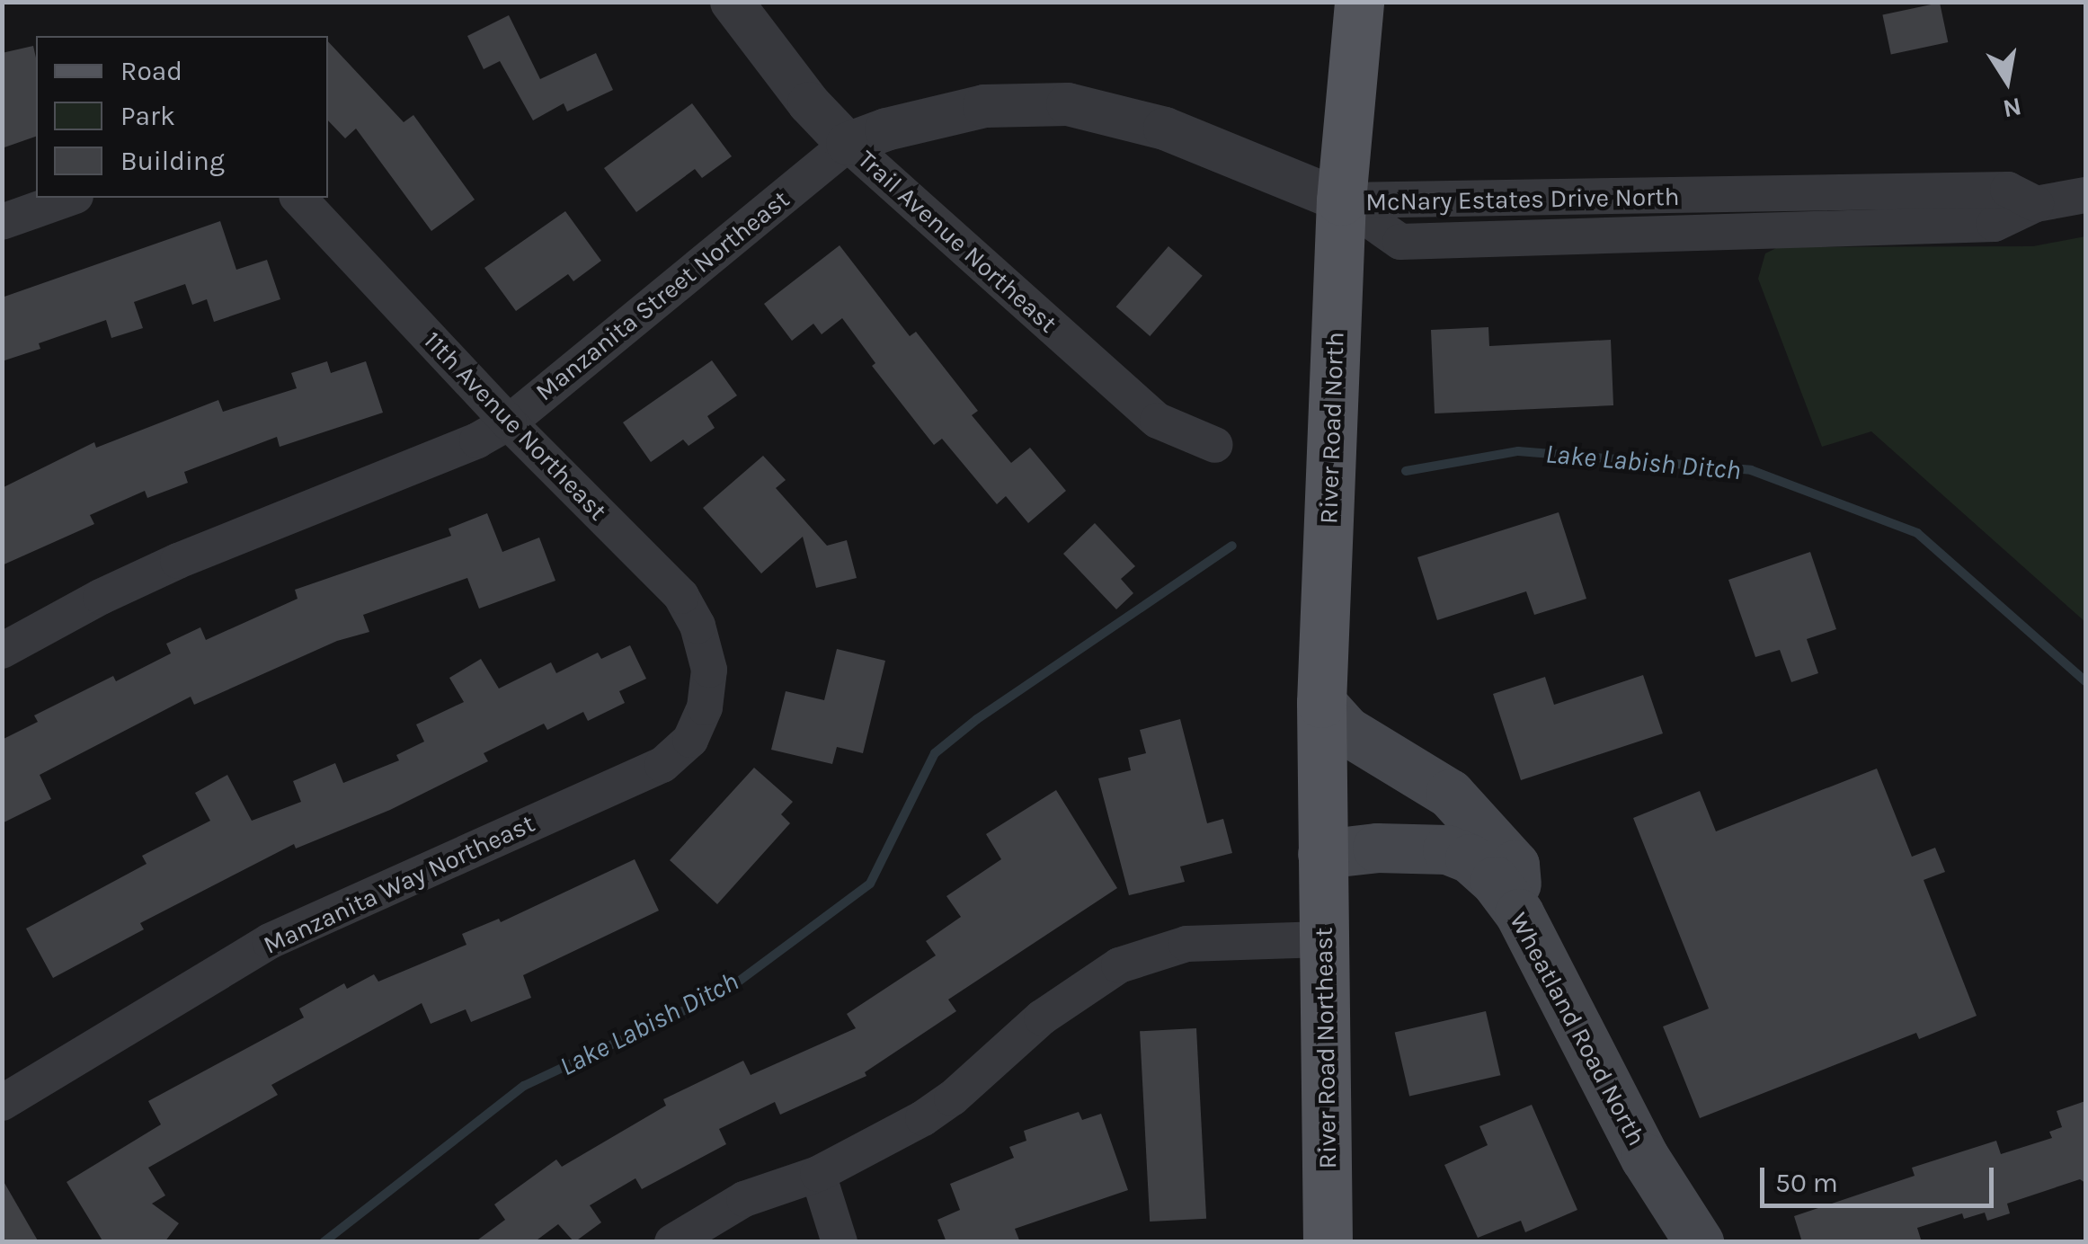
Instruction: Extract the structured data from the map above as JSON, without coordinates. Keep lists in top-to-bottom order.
{
  "streets": {
    "main road": ["River Road North", "Wheatland Road North", "River Road Northeast"],
    "street": [
      "McNary Estates Drive North",
      "Trail Avenue Northeast",
      "Manzanita Street Northeast",
      "11th Avenue Northeast",
      "Manzanita Way Northeast"
    ]
  },
  "crossings": [
    ["McNary Estates Drive North", "Manzanita Street Northeast"],
    ["McNary Estates Drive North", "River Road North"],
    ["Trail Avenue Northeast", "Manzanita Street Northeast"],
    ["Manzanita Street Northeast", "11th Avenue Northeast"],
    ["Manzanita Street Northeast", "River Road North"],
    ["11th Avenue Northeast", "Manzanita Way Northeast"],
    ["River Road North", "Wheatland Road North"],
    ["River Road North", "River Road Northeast"],
    ["Wheatland Road North", "River Road Northeast"]
  ],
  "water": ["Lake Labish Ditch"],
  "legend": ["Road", "Park", "Building"],
  "scale_bar": "50 m",
  "north": "bottom"
}
